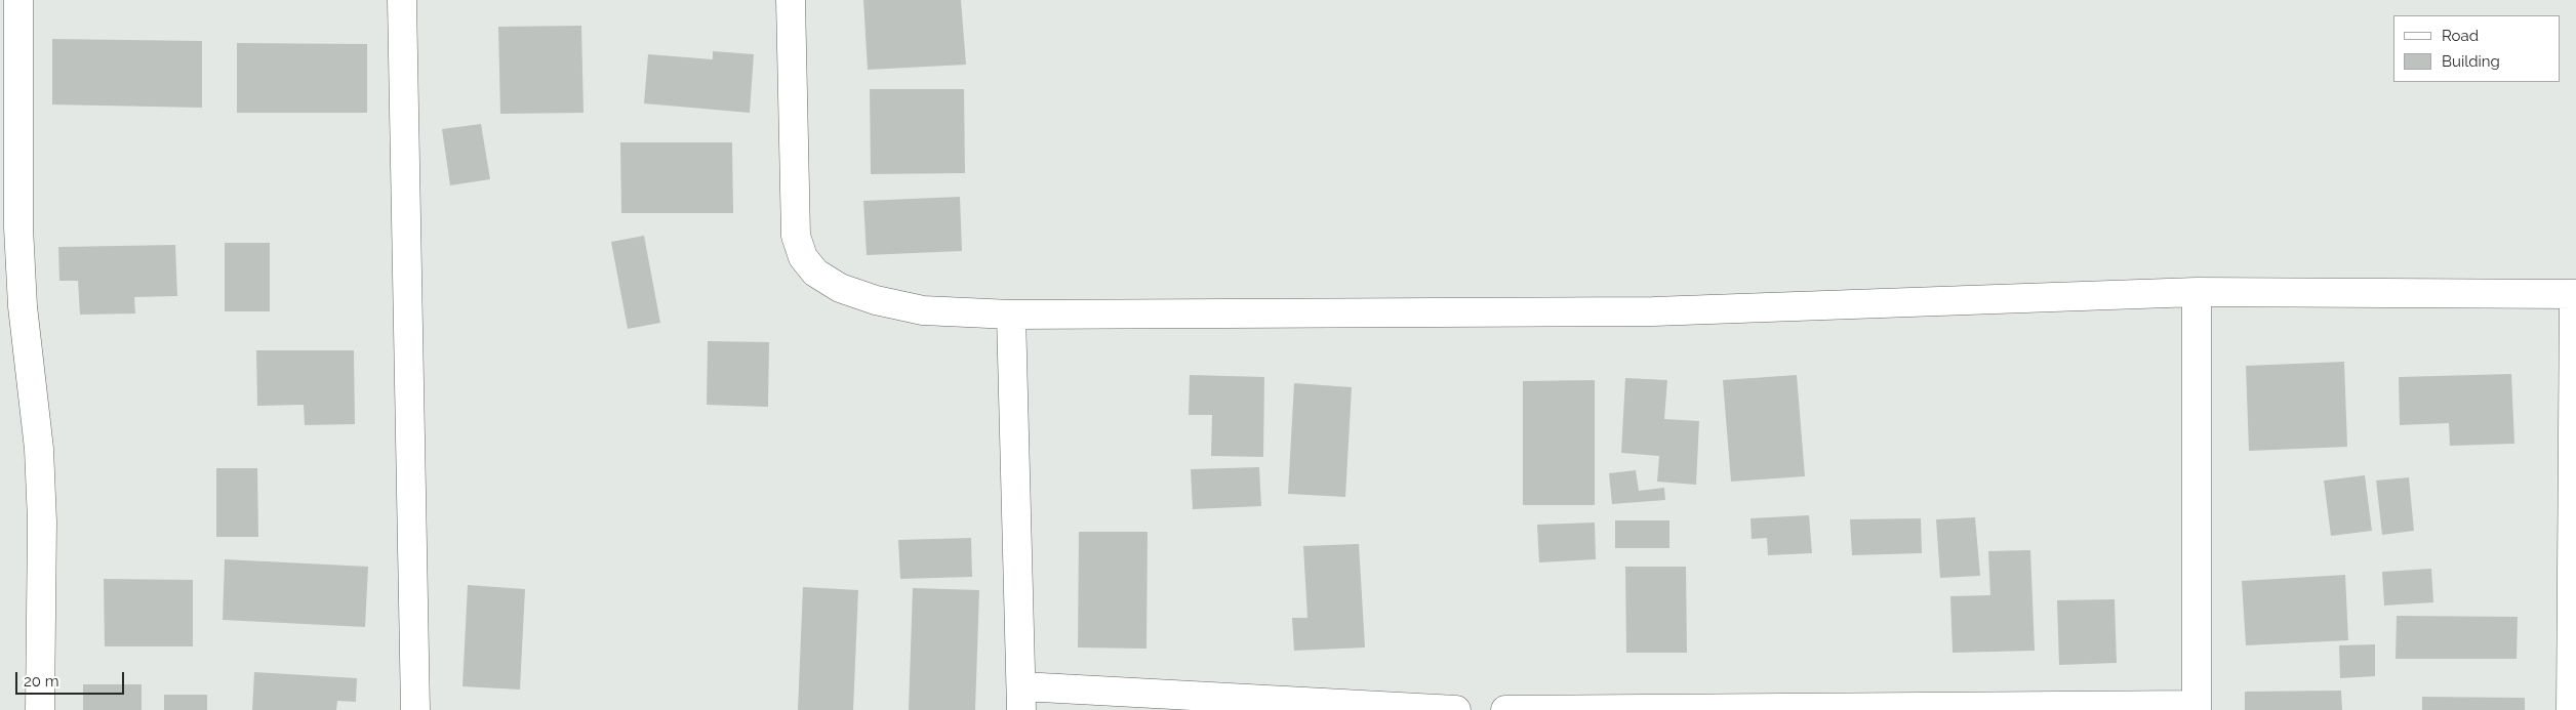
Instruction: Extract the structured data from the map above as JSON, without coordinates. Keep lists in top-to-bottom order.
{
  "legend": ["Road", "Building"],
  "scale_bar": "20 m"
}
